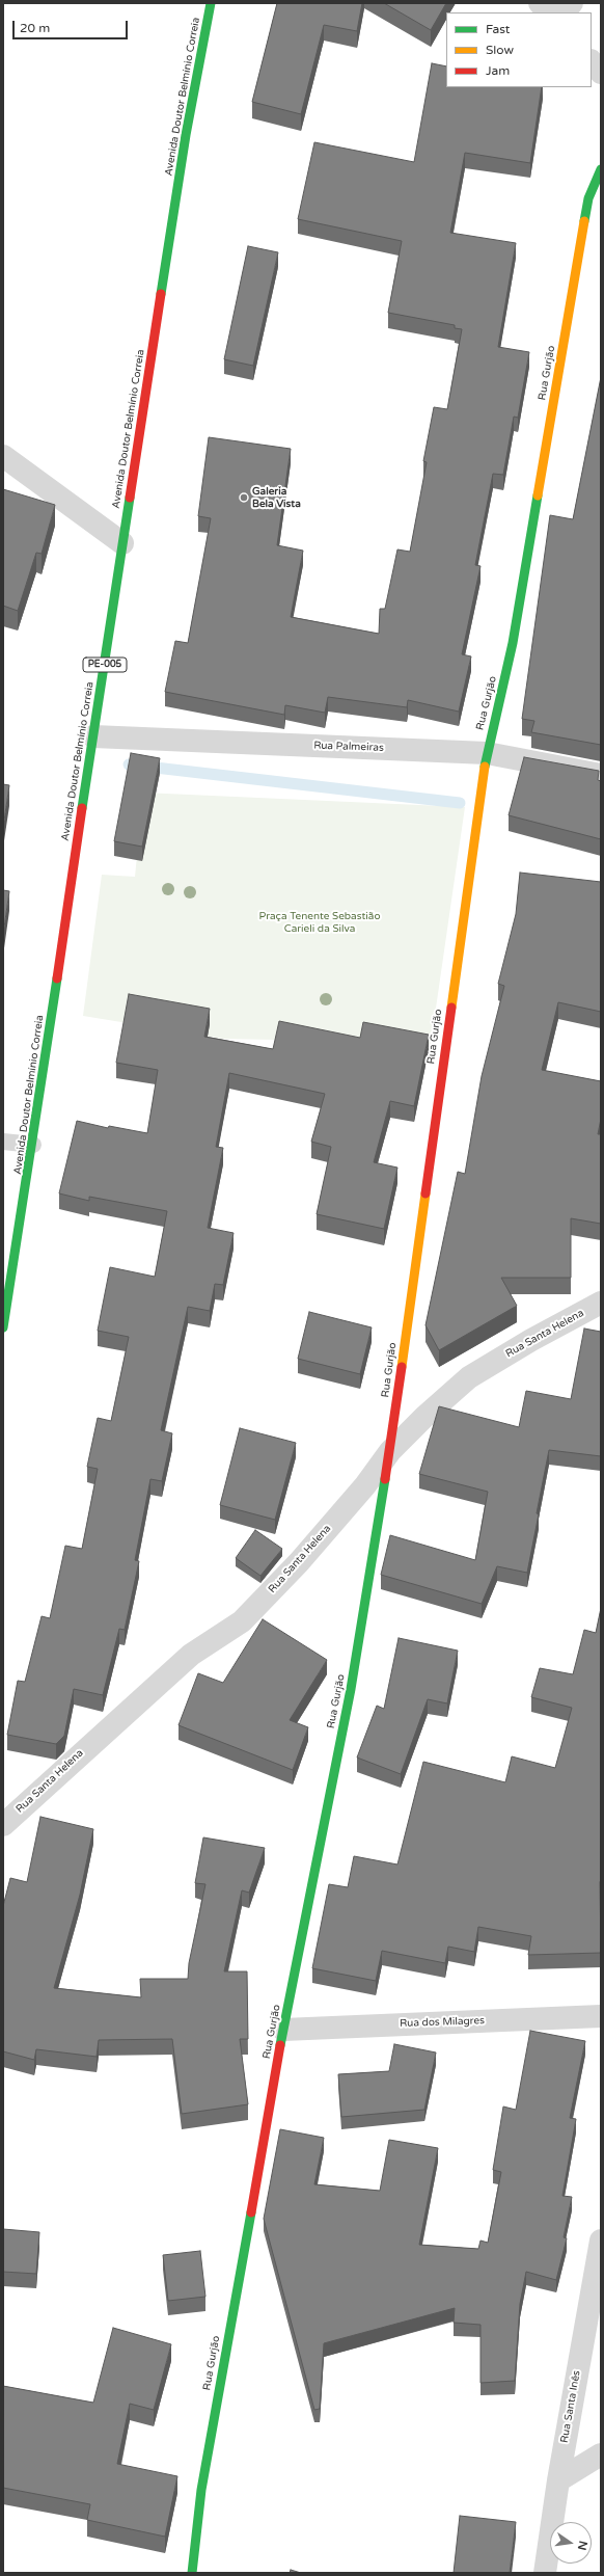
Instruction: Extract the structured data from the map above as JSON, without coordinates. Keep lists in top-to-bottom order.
{
  "streets": {
    "street": [
      "Avenida Doutor Belmínio Correia",
      "Rua Gurjão",
      "PE-005",
      "Rua Palmeiras",
      "Rua Santa Helena",
      "Rua dos Milagres",
      "Rua Santa Inês"
    ]
  },
  "crossings": [
    ["Avenida Doutor Belmínio Correia", "Rua Palmeiras"],
    ["Rua Gurjão", "Rua Palmeiras"],
    ["Rua Gurjão", "Rua Santa Helena"],
    ["Rua Gurjão", "Rua dos Milagres"]
  ],
  "parks": ["Praça Tenente Sebastião Carieli da Silva"],
  "places": ["Galeria Bela Vista"],
  "legend": ["Fast", "Slow", "Jam"],
  "scale_bar": "20 m",
  "north": "right"
}
